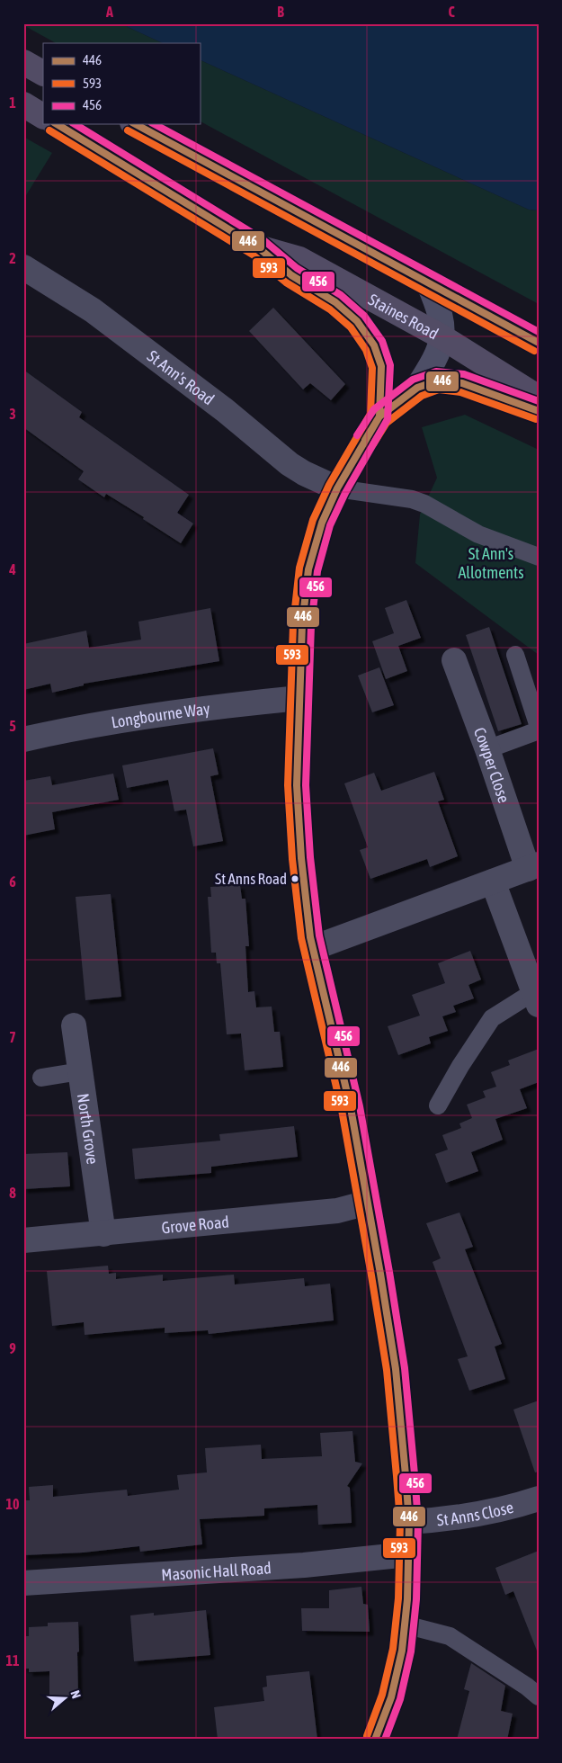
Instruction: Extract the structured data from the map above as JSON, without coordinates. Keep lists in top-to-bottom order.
{
  "streets": {
    "main road": ["Staines Road"],
    "street": [
      "St Ann's Road",
      "Longbourne Way",
      "Cowper Close",
      "North Grove",
      "Grove Road",
      "St Anns Close",
      "Masonic Hall Road"
    ]
  },
  "crossings": [
    ["North Grove", "Grove Road"]
  ],
  "parks": ["St Ann's Allotments"],
  "places": ["St Anns Road"],
  "lines": ["transit line 446", "transit line 456", "transit line 593"],
  "legend": ["446", "593", "456"],
  "north": "right",
  "grid": {
    "columns": ["A", "B", "C"],
    "rows": [
      "1",
      "2",
      "3",
      "4",
      "5",
      "6",
      "7",
      "8",
      "9",
      "10",
      "11"
    ]
  }
}
